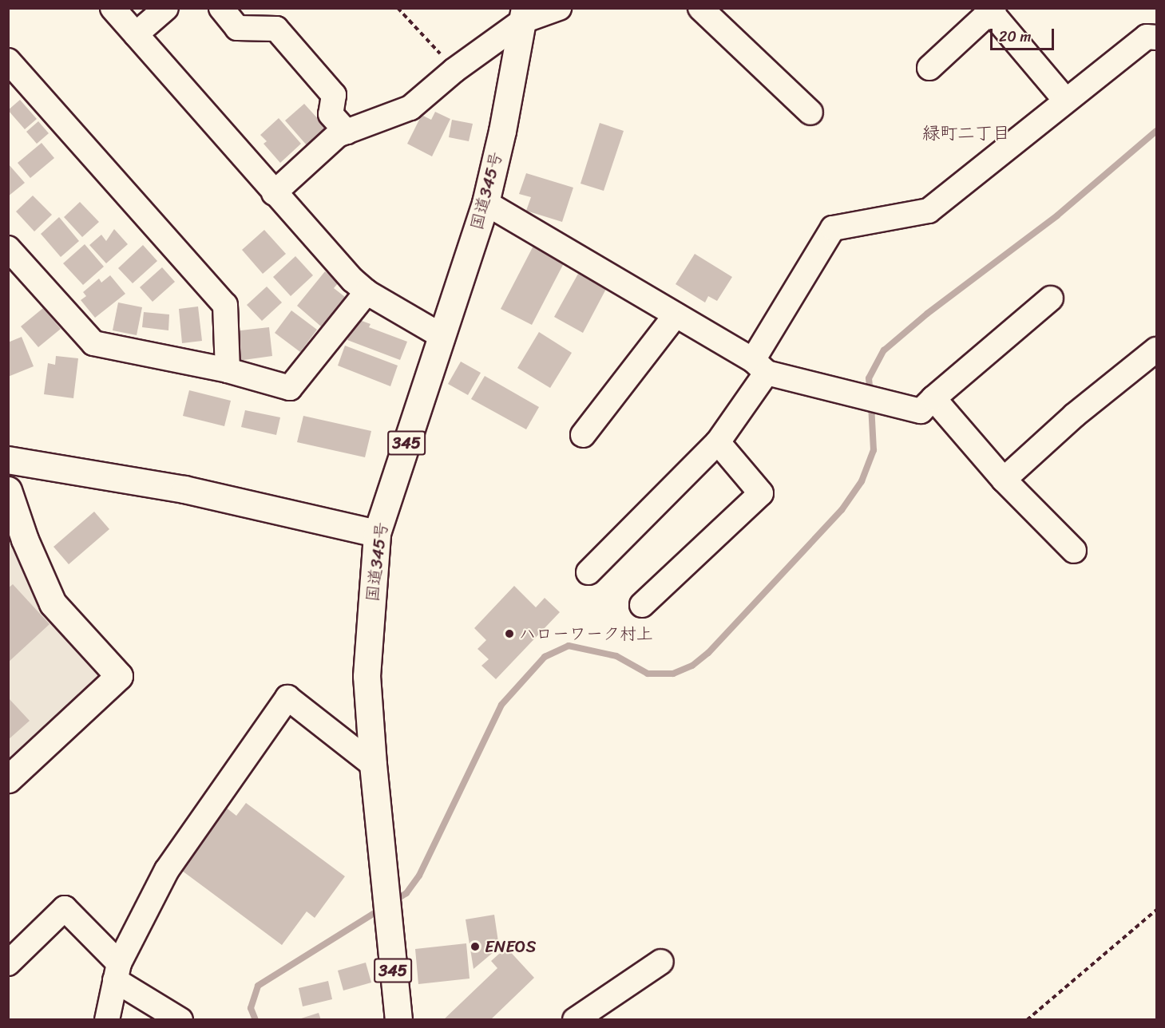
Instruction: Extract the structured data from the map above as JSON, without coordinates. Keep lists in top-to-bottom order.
{
  "streets": {
    "main road": ["国道345号", "345"]
  },
  "districts": ["緑町二丁目"],
  "places": ["ハローワーク村上", "ENEOS"],
  "scale_bar": "20 m"
}
